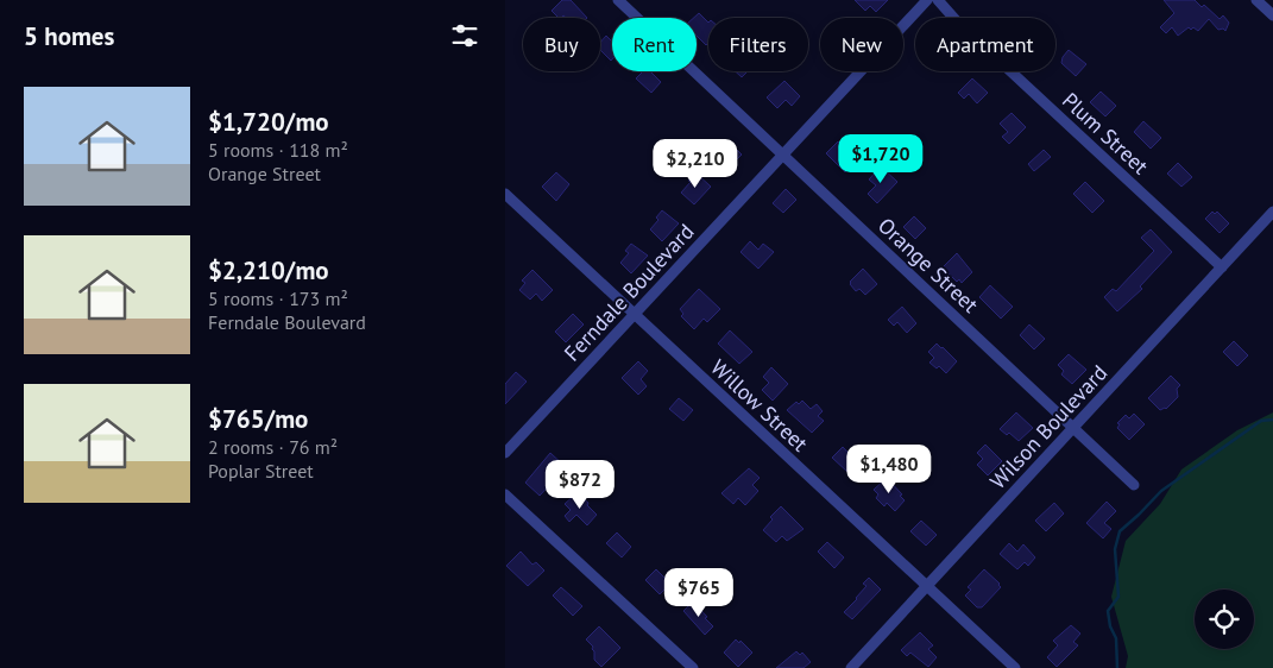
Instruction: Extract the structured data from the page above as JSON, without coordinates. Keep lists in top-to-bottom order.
{
  "streets": {
    "street": [
      "Plum Street",
      "Orange Street",
      "Ferndale Boulevard",
      "Willow Street",
      "Wilson Boulevard"
    ]
  },
  "crossings": [
    ["Plum Street", "Wilson Boulevard"],
    ["Orange Street", "Ferndale Boulevard"],
    ["Orange Street", "Wilson Boulevard"],
    ["Ferndale Boulevard", "Willow Street"],
    ["Willow Street", "Wilson Boulevard"]
  ],
  "page": {
    "heading": "5 homes",
    "chip": [
      "Buy",
      "Rent",
      "Filters",
      "New",
      "Apartment"
    ],
    "list": [
      {
        "name": "$1,720/mo",
        "note": "5 rooms · 118 m² · Orange Street"
      },
      {
        "name": "$2,210/mo",
        "note": "5 rooms · 173 m² · Ferndale Boulevard"
      },
      {
        "name": "$765/mo",
        "note": "2 rooms · 76 m² · Poplar Street"
      }
    ],
    "price": [
      "$1,720",
      "$2,210",
      "$1,480",
      "$872",
      "$765"
    ]
  }
}
